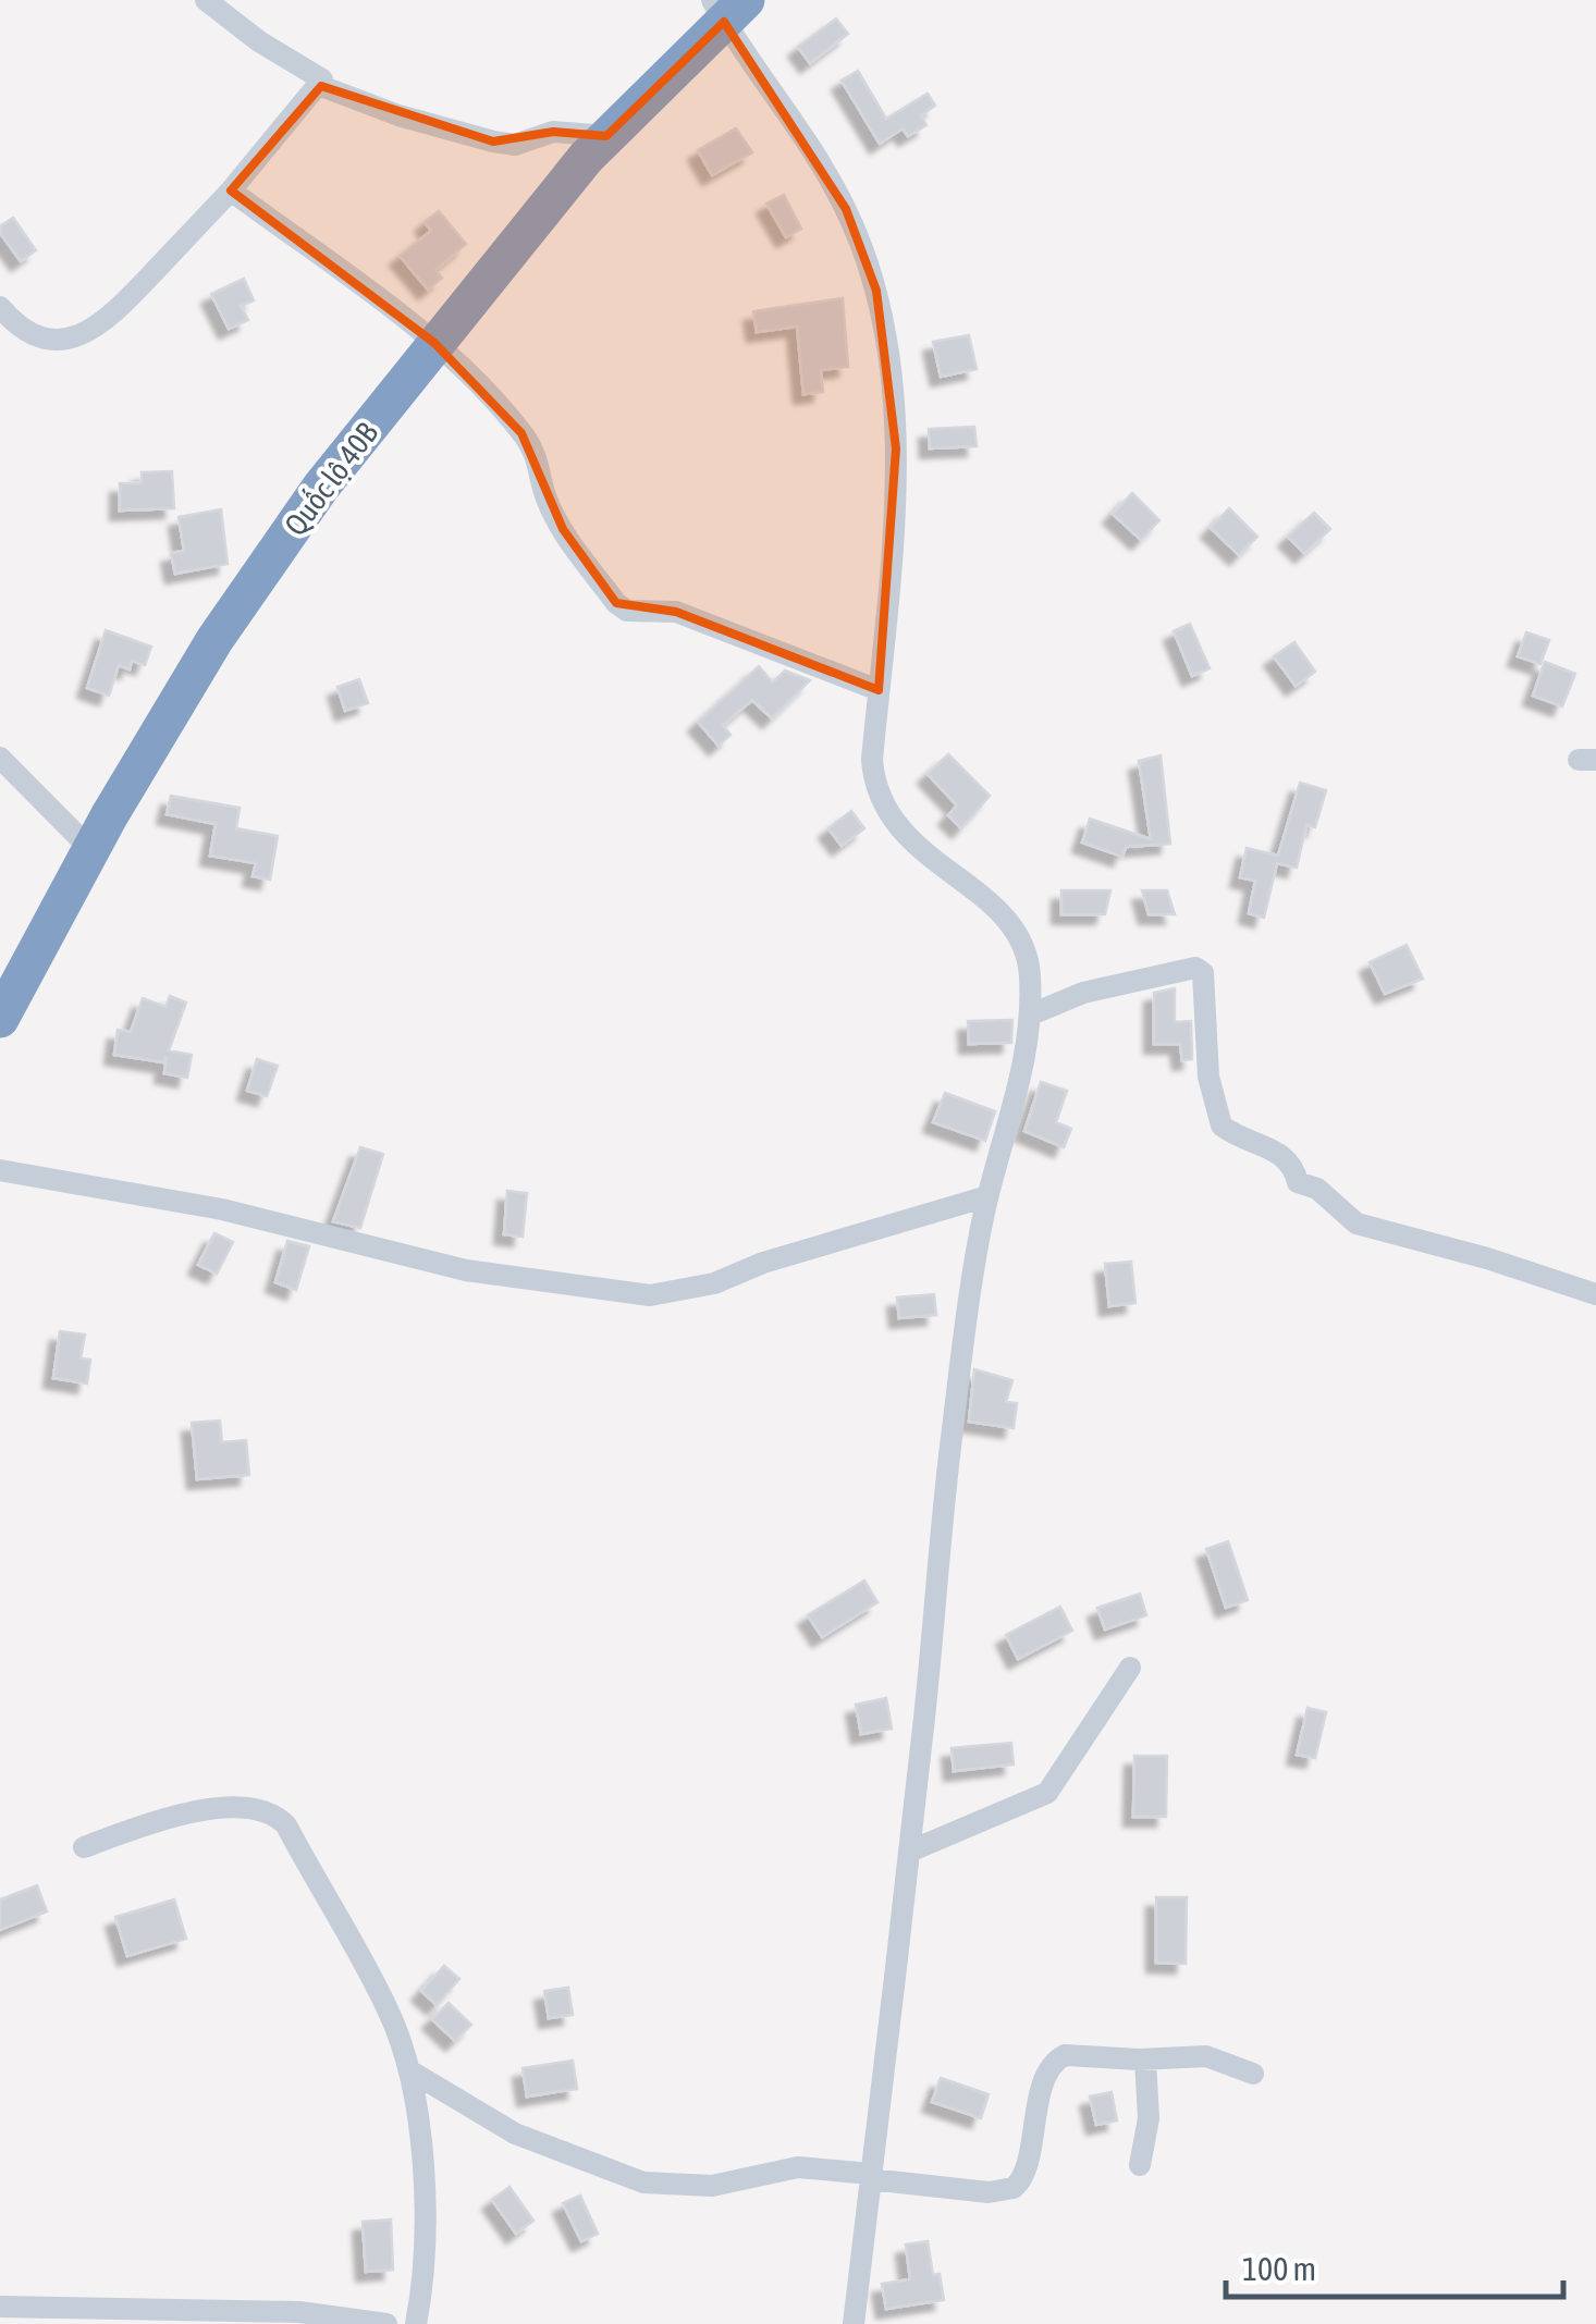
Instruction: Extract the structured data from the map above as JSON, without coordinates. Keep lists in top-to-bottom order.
{
  "streets": {
    "highway": ["Quốc lộ 40B"]
  },
  "scale_bar": "100 m"
}
